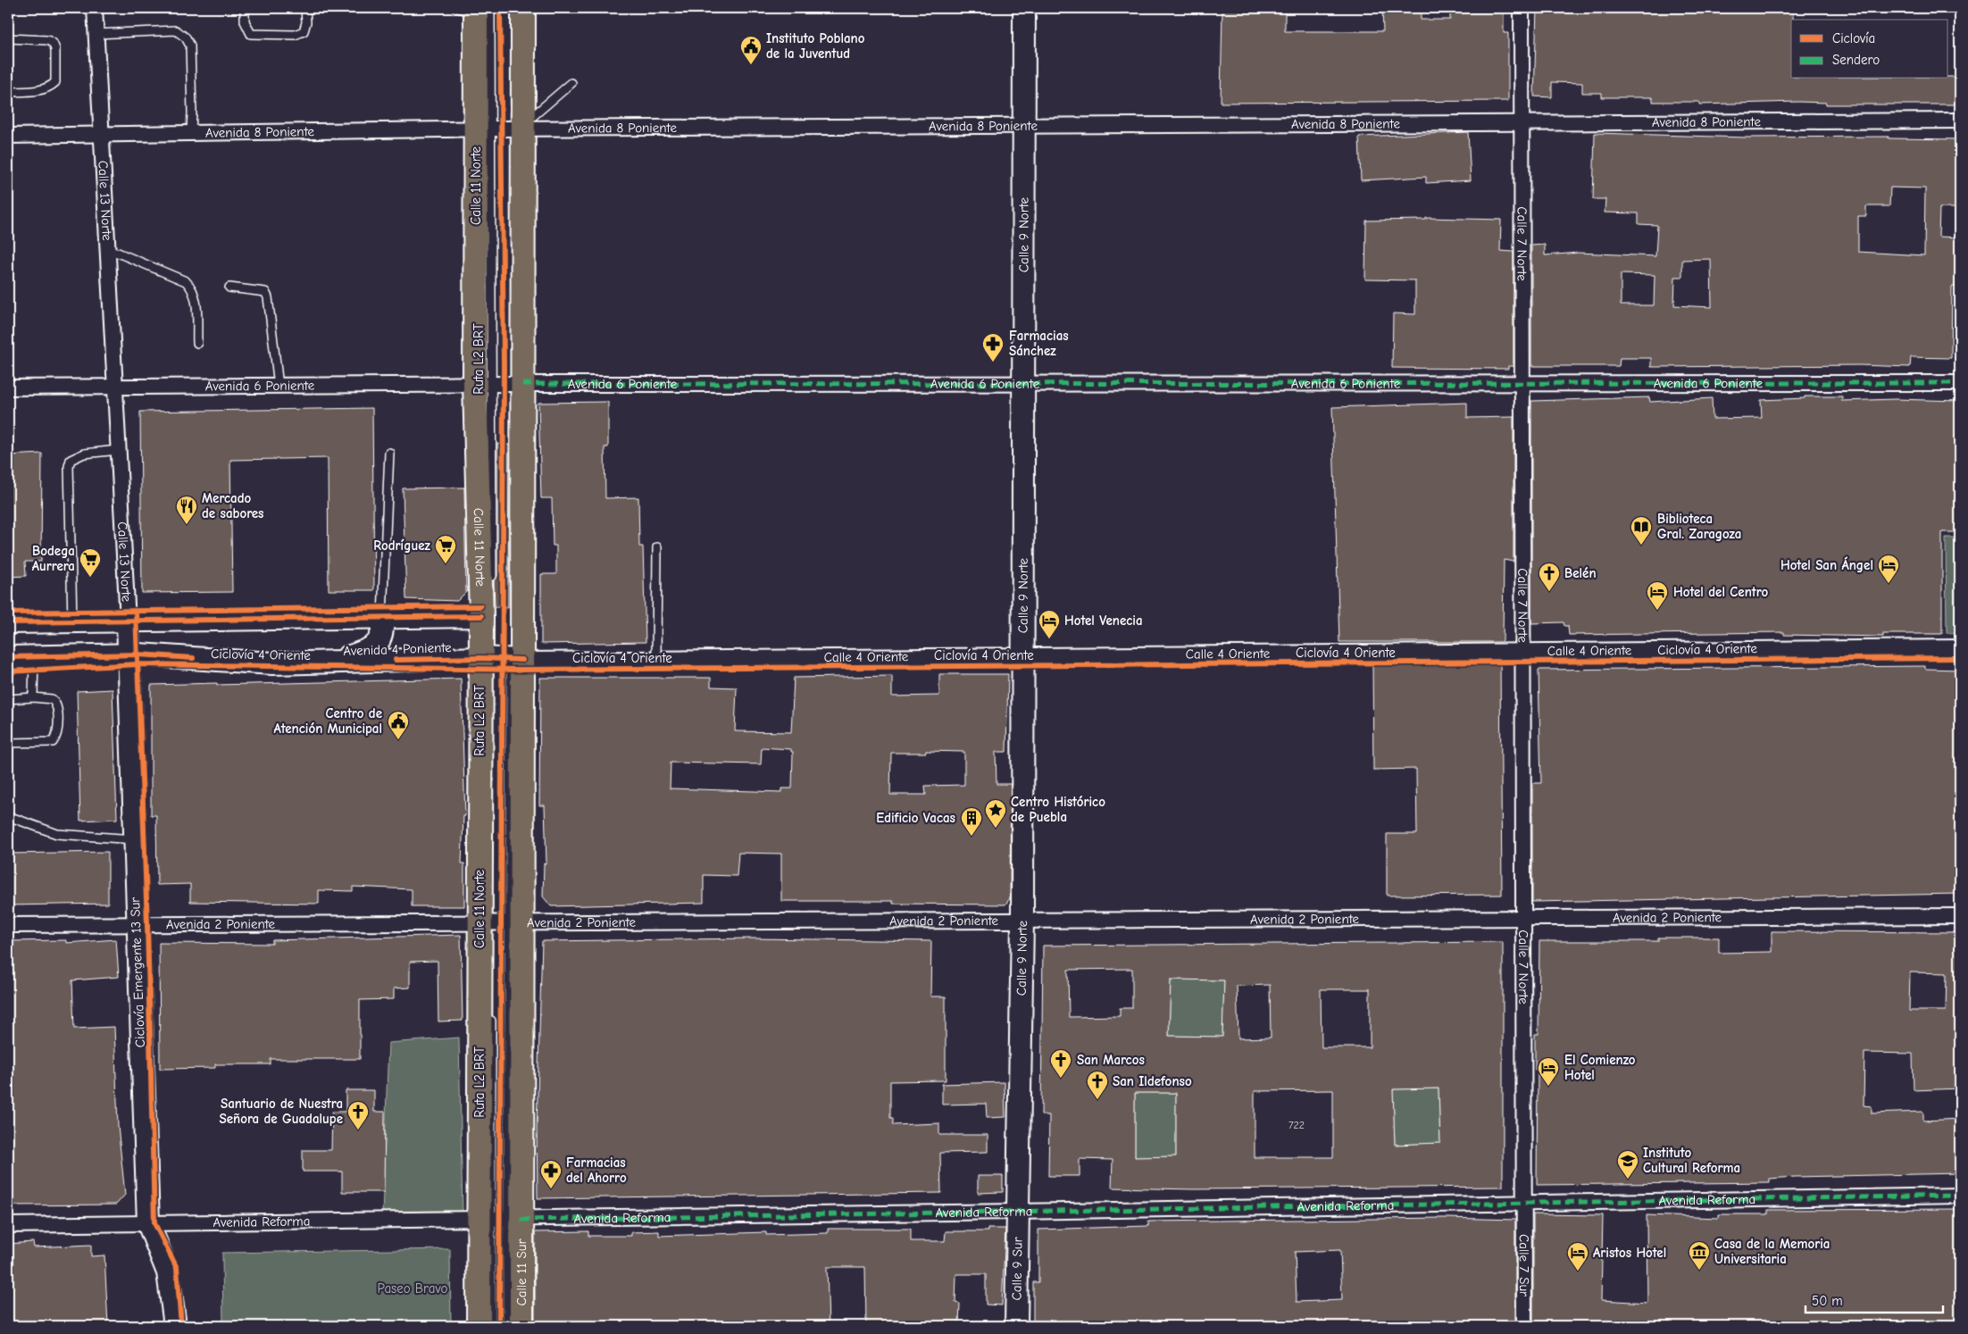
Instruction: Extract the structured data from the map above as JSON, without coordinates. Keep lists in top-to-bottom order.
{
  "streets": {
    "main road": [
      "Calle 11 Norte",
      "Calle 13 Norte",
      "Calle 9 Norte",
      "Avenida 4 Poniente",
      "Calle 9 Sur",
      "Calle 11 Sur"
    ],
    "street": [
      "Avenida 8 Poniente",
      "Calle 7 Norte",
      "Avenida 6 Poniente",
      "Calle 4 Oriente",
      "Avenida 2 Poniente",
      "Avenida Reforma",
      "Calle 7 Sur"
    ],
    "lane": ["Ruta L2 BRT"],
    "cycle path": ["Ciclovía 4 Oriente", "Ciclovía Emergente 13 Sur"]
  },
  "crossings": [
    ["Avenida 8 Poniente", "Calle 11 Norte"],
    ["Avenida 8 Poniente", "Calle 13 Norte"],
    ["Avenida 8 Poniente", "Calle 9 Norte"],
    ["Avenida 8 Poniente", "Calle 7 Norte"],
    ["Calle 11 Norte", "Ruta L2 BRT"],
    ["Calle 11 Norte", "Avenida 6 Poniente"],
    ["Calle 11 Norte", "Avenida 4 Poniente"],
    ["Calle 11 Norte", "Calle 4 Oriente"],
    ["Calle 11 Norte", "Avenida 2 Poniente"],
    ["Calle 11 Norte", "Avenida Reforma"],
    ["Calle 11 Norte", "Calle 11 Sur"],
    ["Calle 13 Norte", "Avenida 6 Poniente"],
    ["Calle 13 Norte", "Avenida 4 Poniente"],
    ["Calle 13 Norte", "Avenida 2 Poniente"],
    ["Calle 13 Norte", "Avenida Reforma"],
    ["Calle 9 Norte", "Avenida 6 Poniente"],
    ["Calle 9 Norte", "Calle 4 Oriente"],
    ["Calle 9 Norte", "Avenida 2 Poniente"],
    ["Calle 9 Norte", "Avenida Reforma"],
    ["Calle 9 Norte", "Calle 9 Sur"],
    ["Calle 7 Norte", "Avenida 6 Poniente"],
    ["Calle 7 Norte", "Calle 4 Oriente"],
    ["Calle 7 Norte", "Avenida 2 Poniente"],
    ["Calle 7 Norte", "Avenida Reforma"],
    ["Calle 7 Norte", "Calle 7 Sur"],
    ["Ruta L2 BRT", "Avenida 6 Poniente"],
    ["Ruta L2 BRT", "Avenida Reforma"],
    ["Avenida 4 Poniente", "Calle 4 Oriente"],
    ["Avenida Reforma", "Calle 7 Sur"],
    ["Avenida Reforma", "Calle 9 Sur"],
    ["Avenida Reforma", "Calle 11 Sur"]
  ],
  "parks": ["Paseo Bravo"],
  "places": {
    "public building": ["Instituto Poblano de la Juventud", "Centro de Atención Municipal"],
    "pharmacy": ["Farmacias Sánchez", "Farmacias del Ahorro"],
    "restaurant": ["Mercado de sabores"],
    "library": ["Biblioteca Gral. Zaragoza"],
    "supermarket": ["Rodríguez", "Bodega Aurrera"],
    "hotel": [
      "Hotel San Ángel",
      "Hotel del Centro",
      "Hotel Venecia",
      "El Comienzo Hotel",
      "Aristos Hotel"
    ],
    "church": [
      "Belén",
      "San Marcos",
      "San Ildefonso",
      "Santuario de Nuestra Señora de Guadalupe"
    ],
    "place": ["Centro Histórico de Puebla"],
    "building": ["Edificio Vacas"],
    "school or university": ["Instituto Cultural Reforma"],
    "museum": ["Casa de la Memoria Universitaria"]
  },
  "house_numbers": ["722"],
  "legend": ["Ciclovía", "Sendero"],
  "scale_bar": "50 m"
}
